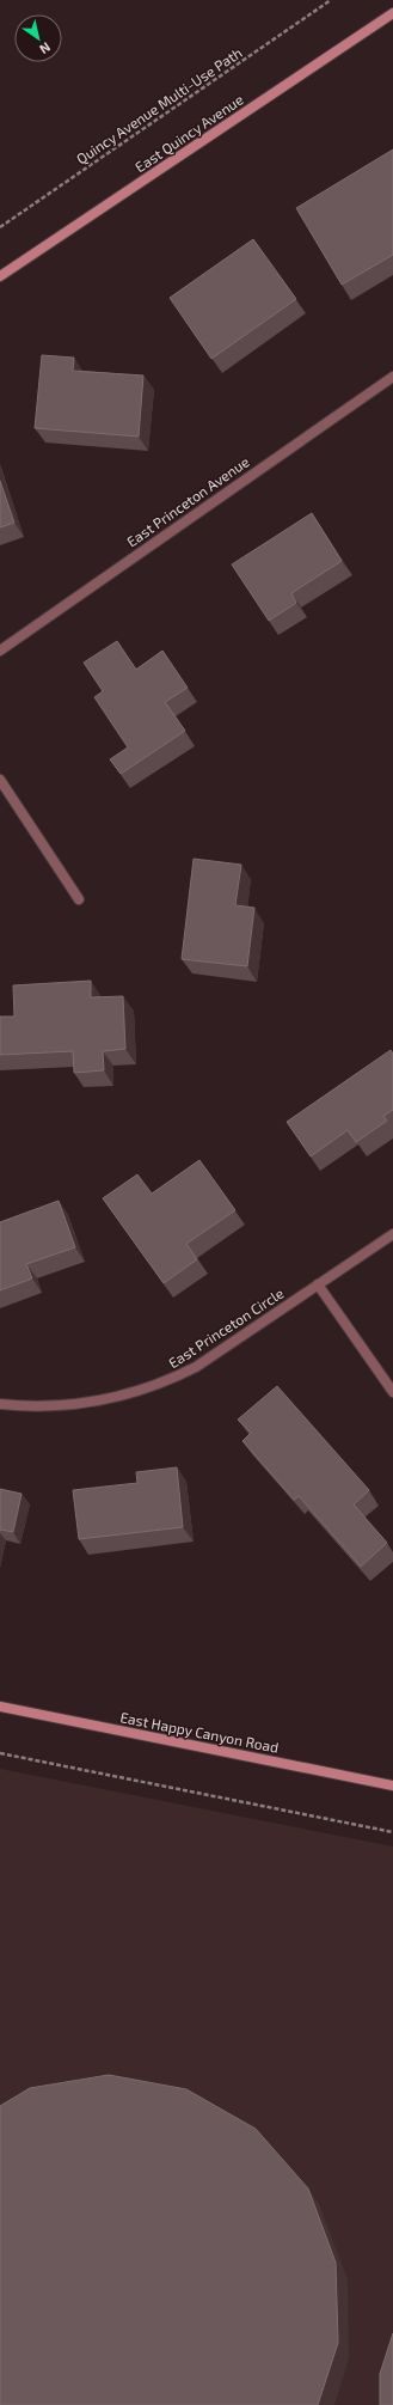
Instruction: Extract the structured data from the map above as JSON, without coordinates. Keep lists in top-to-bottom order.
{
  "streets": {
    "street": [
      "East Quincy Avenue",
      "East Princeton Avenue",
      "East Princeton Circle",
      "East Happy Canyon Road"
    ],
    "path": ["Quincy Avenue Multi-Use Path"]
  },
  "north": "bottom right"
}
